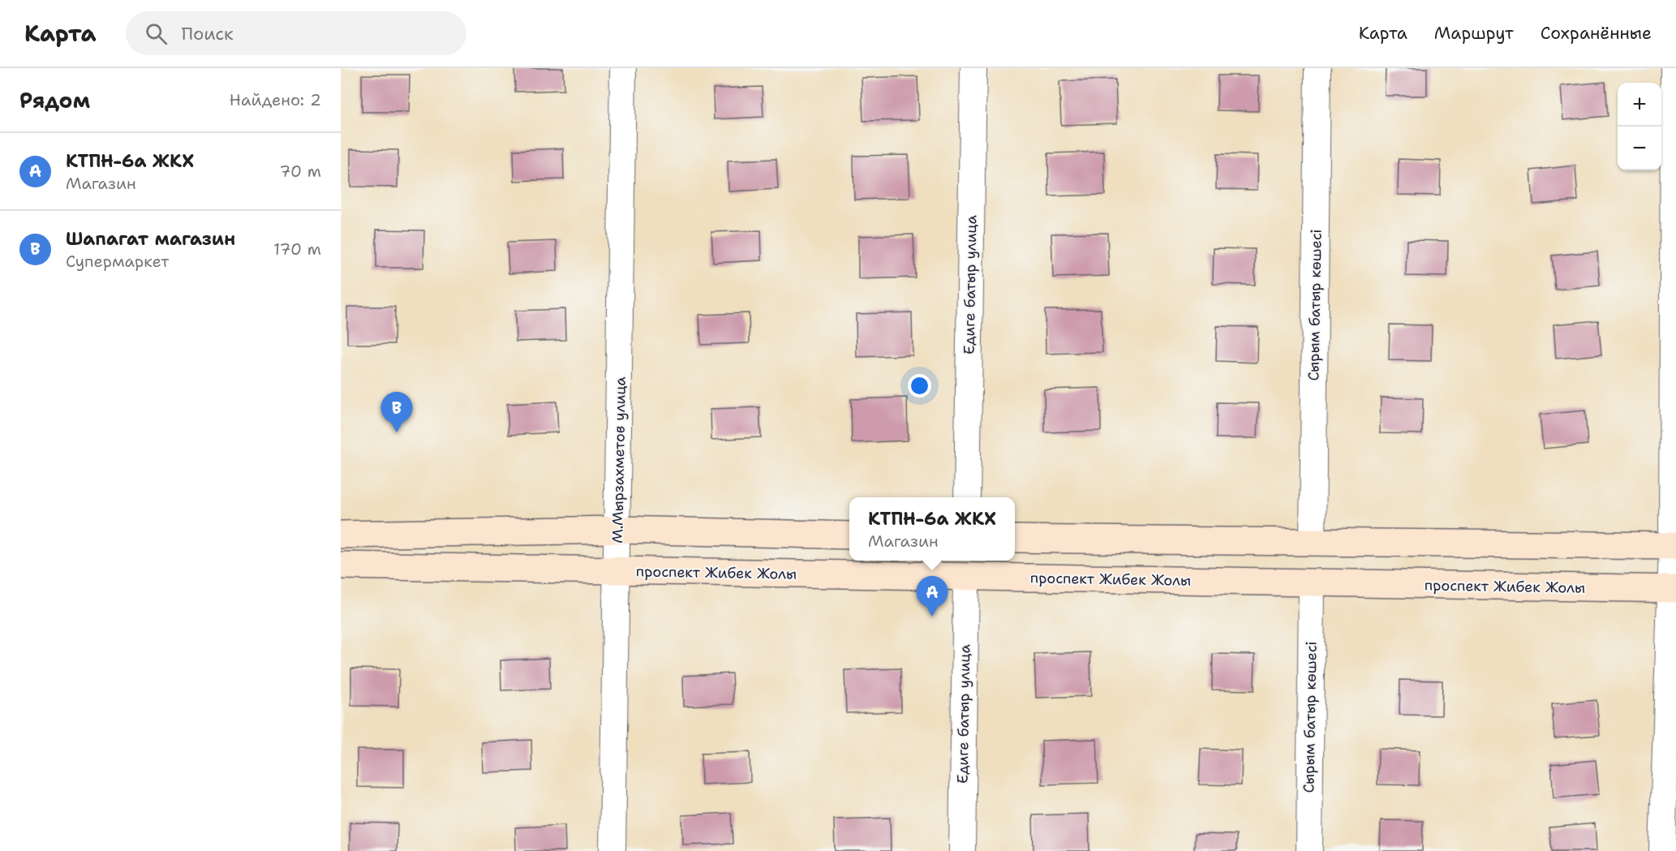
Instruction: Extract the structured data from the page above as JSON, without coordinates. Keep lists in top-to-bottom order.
{
  "streets": {
    "street": [
      "Едиге батыр улица",
      "Сырым батыр көшесі",
      "М.Мырзахметов улица",
      "проспект Жибек Жолы"
    ]
  },
  "crossings": [
    ["Едиге батыр улица", "проспект Жибек Жолы"],
    ["Сырым батыр көшесі", "проспект Жибек Жолы"],
    ["М.Мырзахметов улица", "проспект Жибек Жолы"]
  ],
  "page": {
    "header": "Карта",
    "search": "Поиск",
    "nav": ["Карта", "Маршрут", "Сохранённые"],
    "heading": ["Рядом", "Найдено: 2"],
    "map_buttons": ["+", "−"],
    "list": [
      {
        "mark": "A",
        "name": "КТПН-6а ЖКХ",
        "note": "Магазин",
        "value": "70 m"
      },
      {
        "mark": "B",
        "name": "Шапагат магазин",
        "note": "Супермаркет",
        "value": "170 m"
      }
    ],
    "pins": ["B", "A"],
    "popup": ["КТПН-6а ЖКХ", "Магазин"]
  }
}
